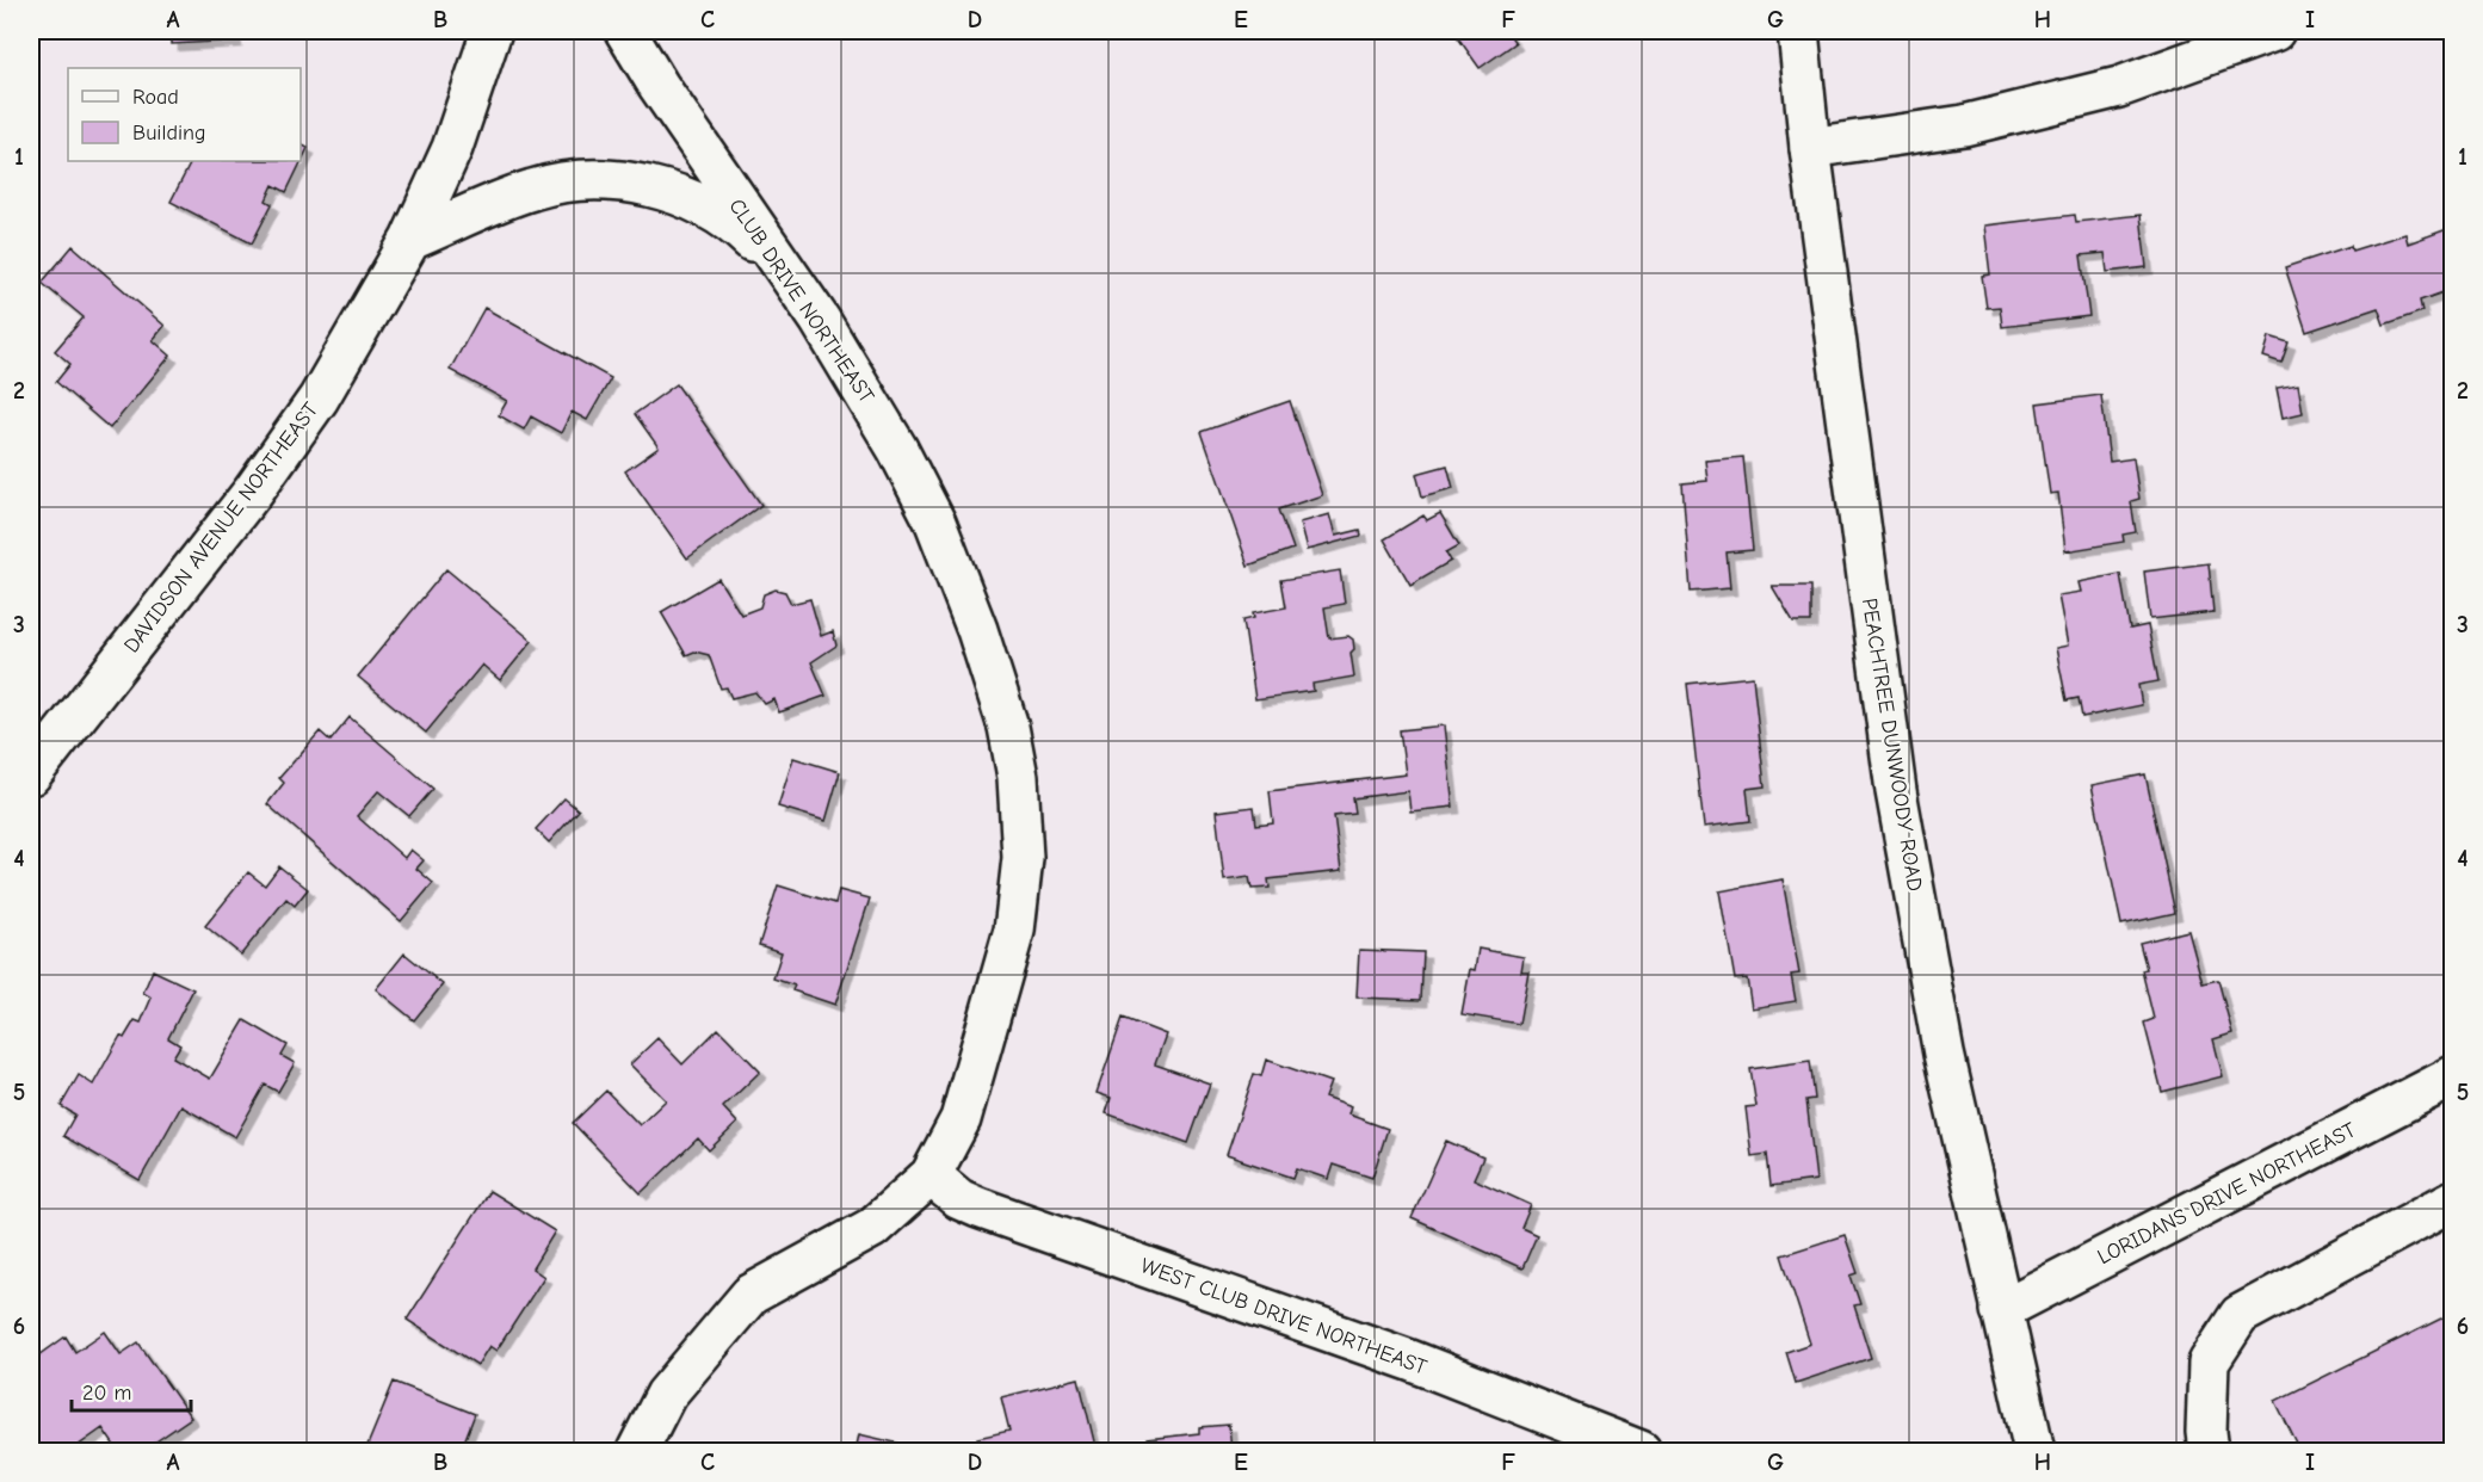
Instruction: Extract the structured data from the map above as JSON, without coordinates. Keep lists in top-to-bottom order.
{
  "streets": {
    "street": [
      "CLUB DRIVE NORTHEAST",
      "DAVIDSON AVENUE NORTHEAST",
      "PEACHTREE DUNWOODY ROAD",
      "LORIDANS DRIVE NORTHEAST",
      "WEST CLUB DRIVE NORTHEAST"
    ]
  },
  "crossings": [
    ["CLUB DRIVE NORTHEAST", "WEST CLUB DRIVE NORTHEAST"],
    ["PEACHTREE DUNWOODY ROAD", "LORIDANS DRIVE NORTHEAST"]
  ],
  "legend": ["Road", "Building"],
  "scale_bar": "20 m",
  "grid": {
    "columns": [
      "A",
      "B",
      "C",
      "D",
      "E",
      "F",
      "G",
      "H",
      "I"
    ],
    "rows": [
      "1",
      "2",
      "3",
      "4",
      "5",
      "6"
    ]
  }
}
